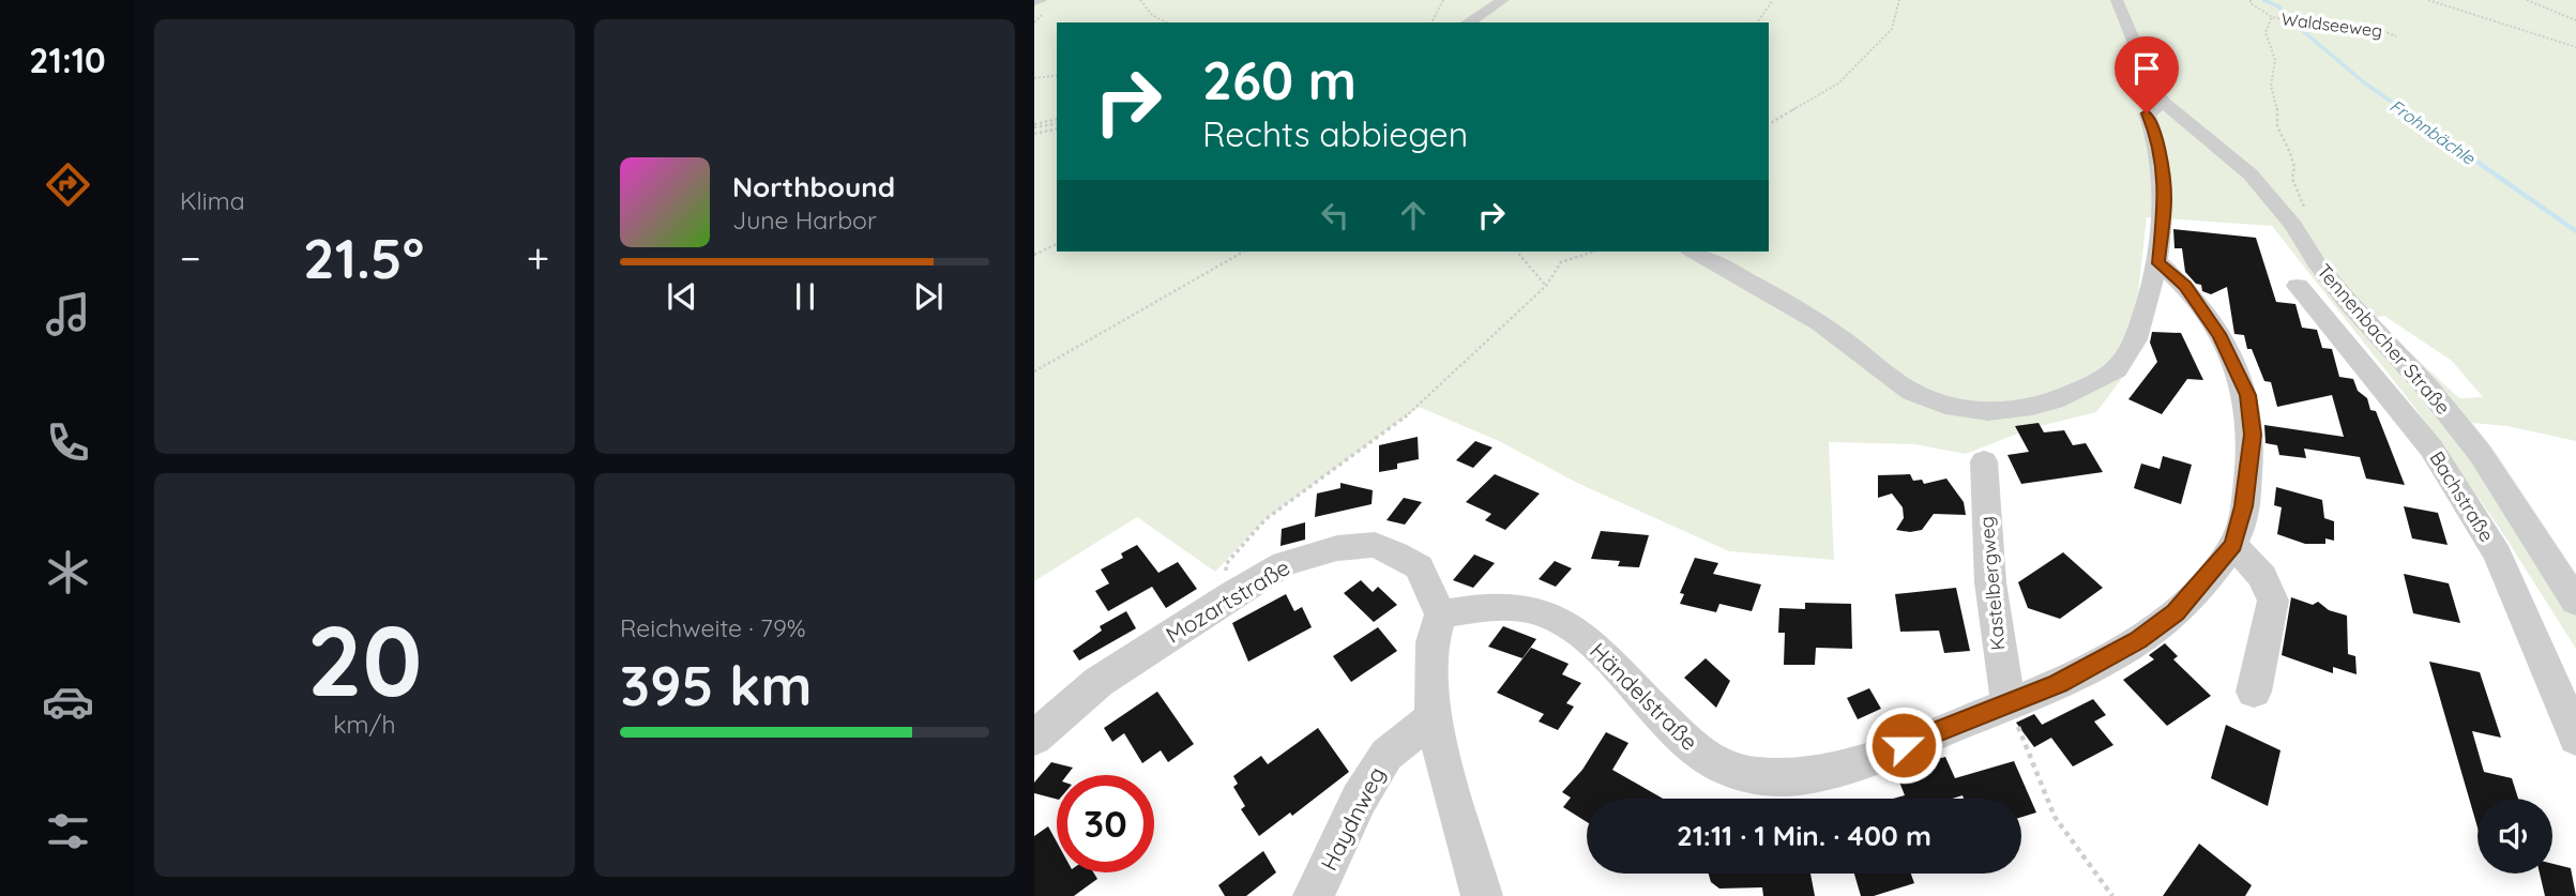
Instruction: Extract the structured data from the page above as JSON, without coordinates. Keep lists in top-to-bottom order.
{
  "streets": {
    "street": [
      "Tennenbacher Straße",
      "Bachstraße",
      "Kastelbergweg",
      "Mozartstraße",
      "Händelstraße",
      "Haydnweg"
    ],
    "path": ["Waldseeweg"]
  },
  "crossings": [
    ["Kastelbergweg", "Händelstraße"],
    ["Mozartstraße", "Händelstraße"]
  ],
  "water": ["Frohnbächle"],
  "page": {
    "tabs": "21:10",
    "tile": [
      "Klima",
      ["20", "km/h"],
      ["Reichweite · 79%", "395 km"]
    ],
    "turn": ["260 m", "Rechts abbiegen"],
    "song": ["Northbound", "June Harbor"],
    "heat": ["−", "21.5°", "+"],
    "limit": "30",
    "trip": "21:11 · 1 Min. · 400 m"
  }
}
